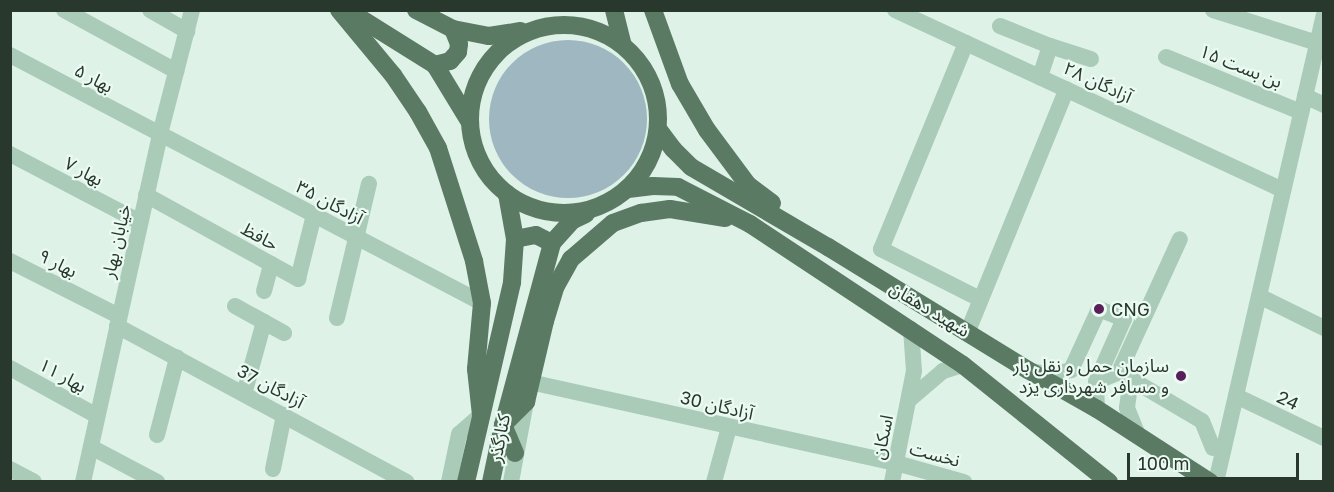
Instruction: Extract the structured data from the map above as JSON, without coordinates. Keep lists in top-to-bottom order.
{
  "streets": {
    "main road": ["شهید دهقان"],
    "street": [
      "بن بست ۱۵",
      "بهار ۵",
      "۲۸ آزادگان",
      "بهار ۷",
      "آزادگان ۳۵",
      "حافظ",
      "خیابان بهار",
      "بهار ۹",
      "بهار ۱۱",
      "آزادگان 37",
      "24",
      "آزادگان 30",
      "اسکان",
      "کنارگذر",
      "نخست"
    ]
  },
  "crossings": [
    ["بهار ۵", "آزادگان ۳۵"],
    ["بهار ۵", "خیابان بهار"],
    ["بهار ۷", "خیابان بهار"],
    ["آزادگان ۳۵", "حافظ"],
    ["آزادگان ۳۵", "خیابان بهار"],
    ["حافظ", "خیابان بهار"],
    ["خیابان بهار", "بهار ۹"],
    ["خیابان بهار", "بهار ۱۱"],
    ["خیابان بهار", "آزادگان 37"],
    ["بهار ۹", "آزادگان 37"],
    ["شهید دهقان", "اسکان"],
    ["آزادگان 30", "اسکان"],
    ["آزادگان 30", "نخست"],
    ["اسکان", "نخست"]
  ],
  "places": ["CNG", "سازمان حمل و نقل بار و مسافر شهرداری یزد"],
  "scale_bar": "100 m"
}
